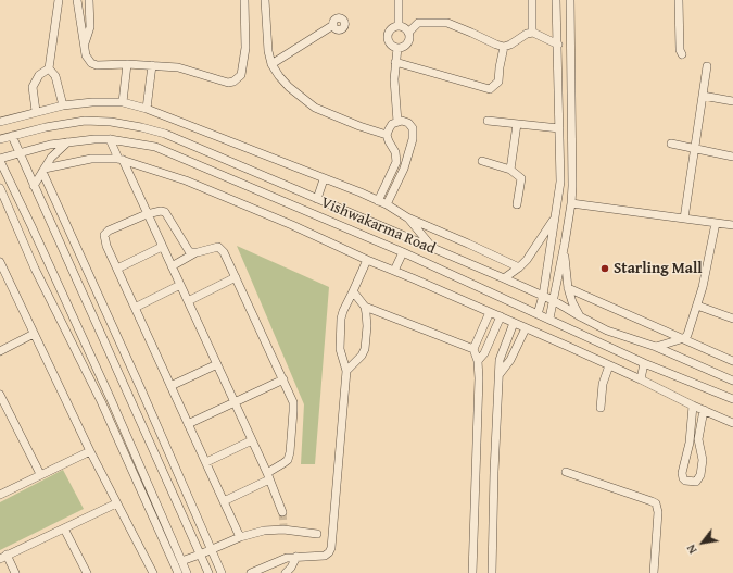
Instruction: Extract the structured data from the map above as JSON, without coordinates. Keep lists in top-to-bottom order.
{
  "streets": {
    "street": ["Vishwakarma Road"]
  },
  "places": ["Starling Mall"],
  "north": "bottom left"
}
